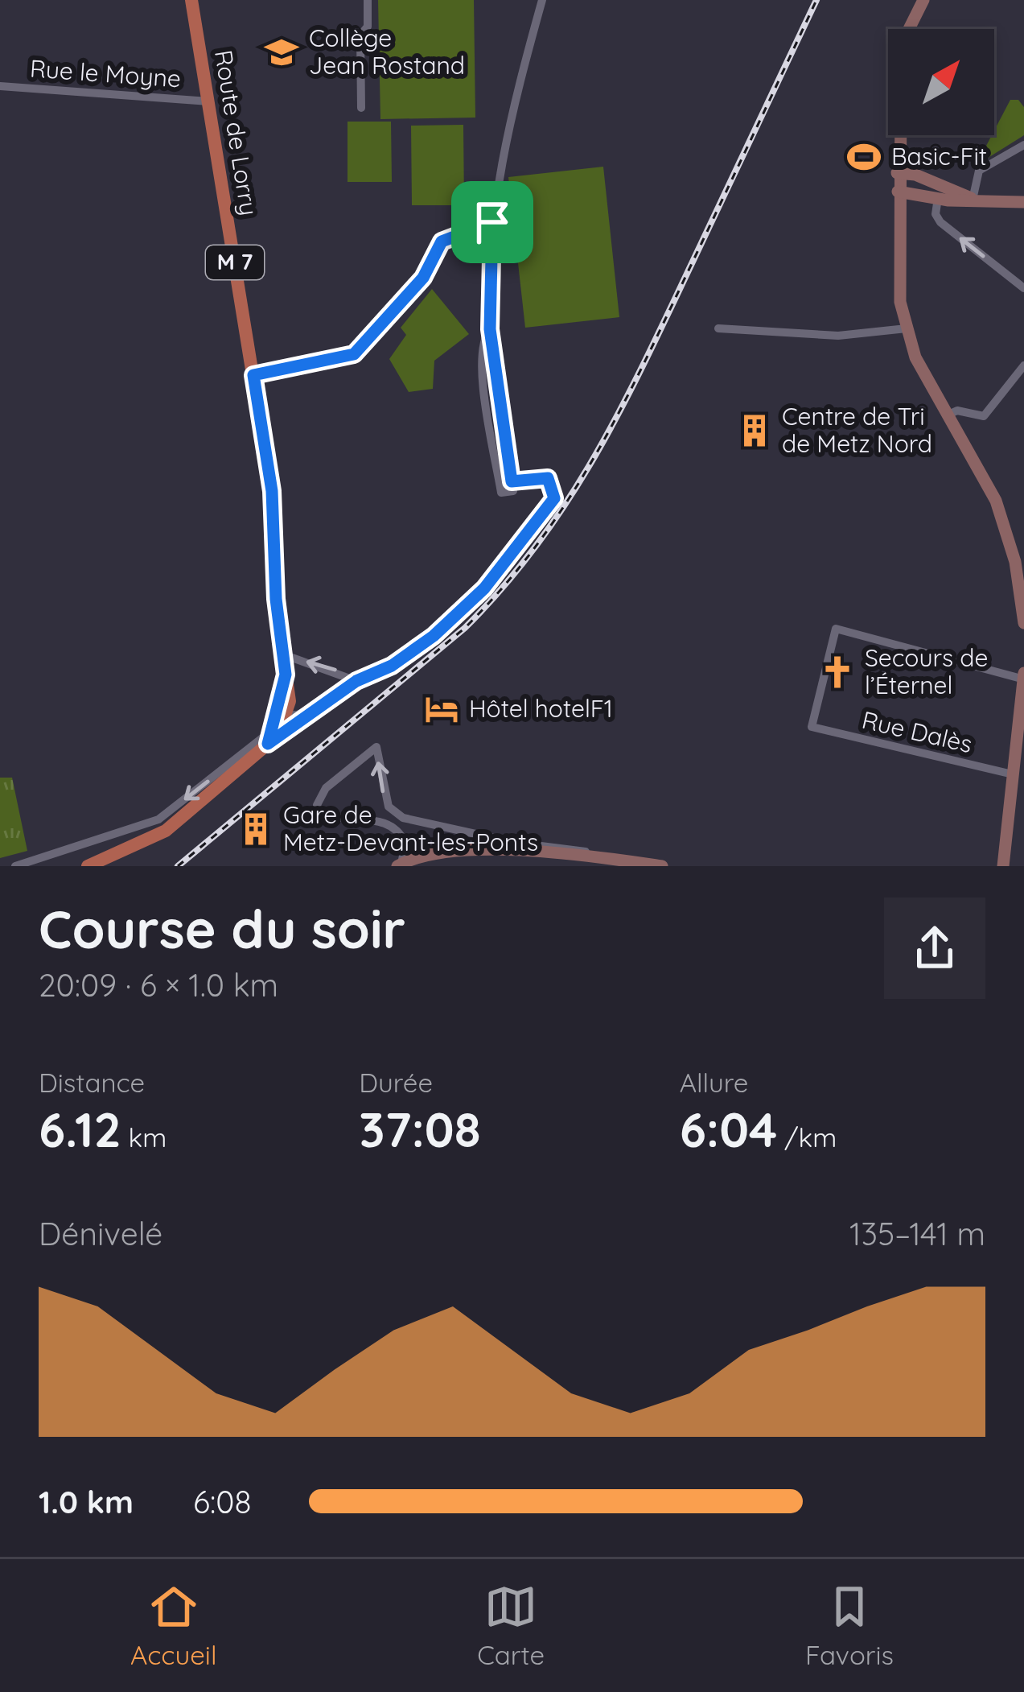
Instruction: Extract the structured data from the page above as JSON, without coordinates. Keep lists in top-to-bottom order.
{
  "streets": {
    "main road": ["Route de Lorry", "M 7"],
    "street": ["Rue le Moyne", "Rue Dalès"]
  },
  "crossings": [
    ["Rue le Moyne", "Route de Lorry"]
  ],
  "places": {
    "school or university": ["Collège Jean Rostand"],
    "sports": ["Basic-Fit"],
    "building": ["Centre de Tri de Metz Nord", "Gare de Metz-Devant-les-Ponts"],
    "church": ["Secours de l’Éternel"],
    "hotel": ["Hôtel hotelF1"]
  },
  "north": "top right",
  "page": {
    "heading": ["Course du soir", "20:09 · 6 × 1.0 km"],
    "stats": [
      ["Distance", "6.12 km"],
      ["Durée", "37:08"],
      ["Allure", "6:04 /km"]
    ],
    "chart": ["Dénivelé", "135–141 m"],
    "list": [
      {
        "name": "1.0 km",
        "note": "6:08"
      }
    ],
    "tabs": ["Accueil", "Carte", "Favoris"]
  }
}
